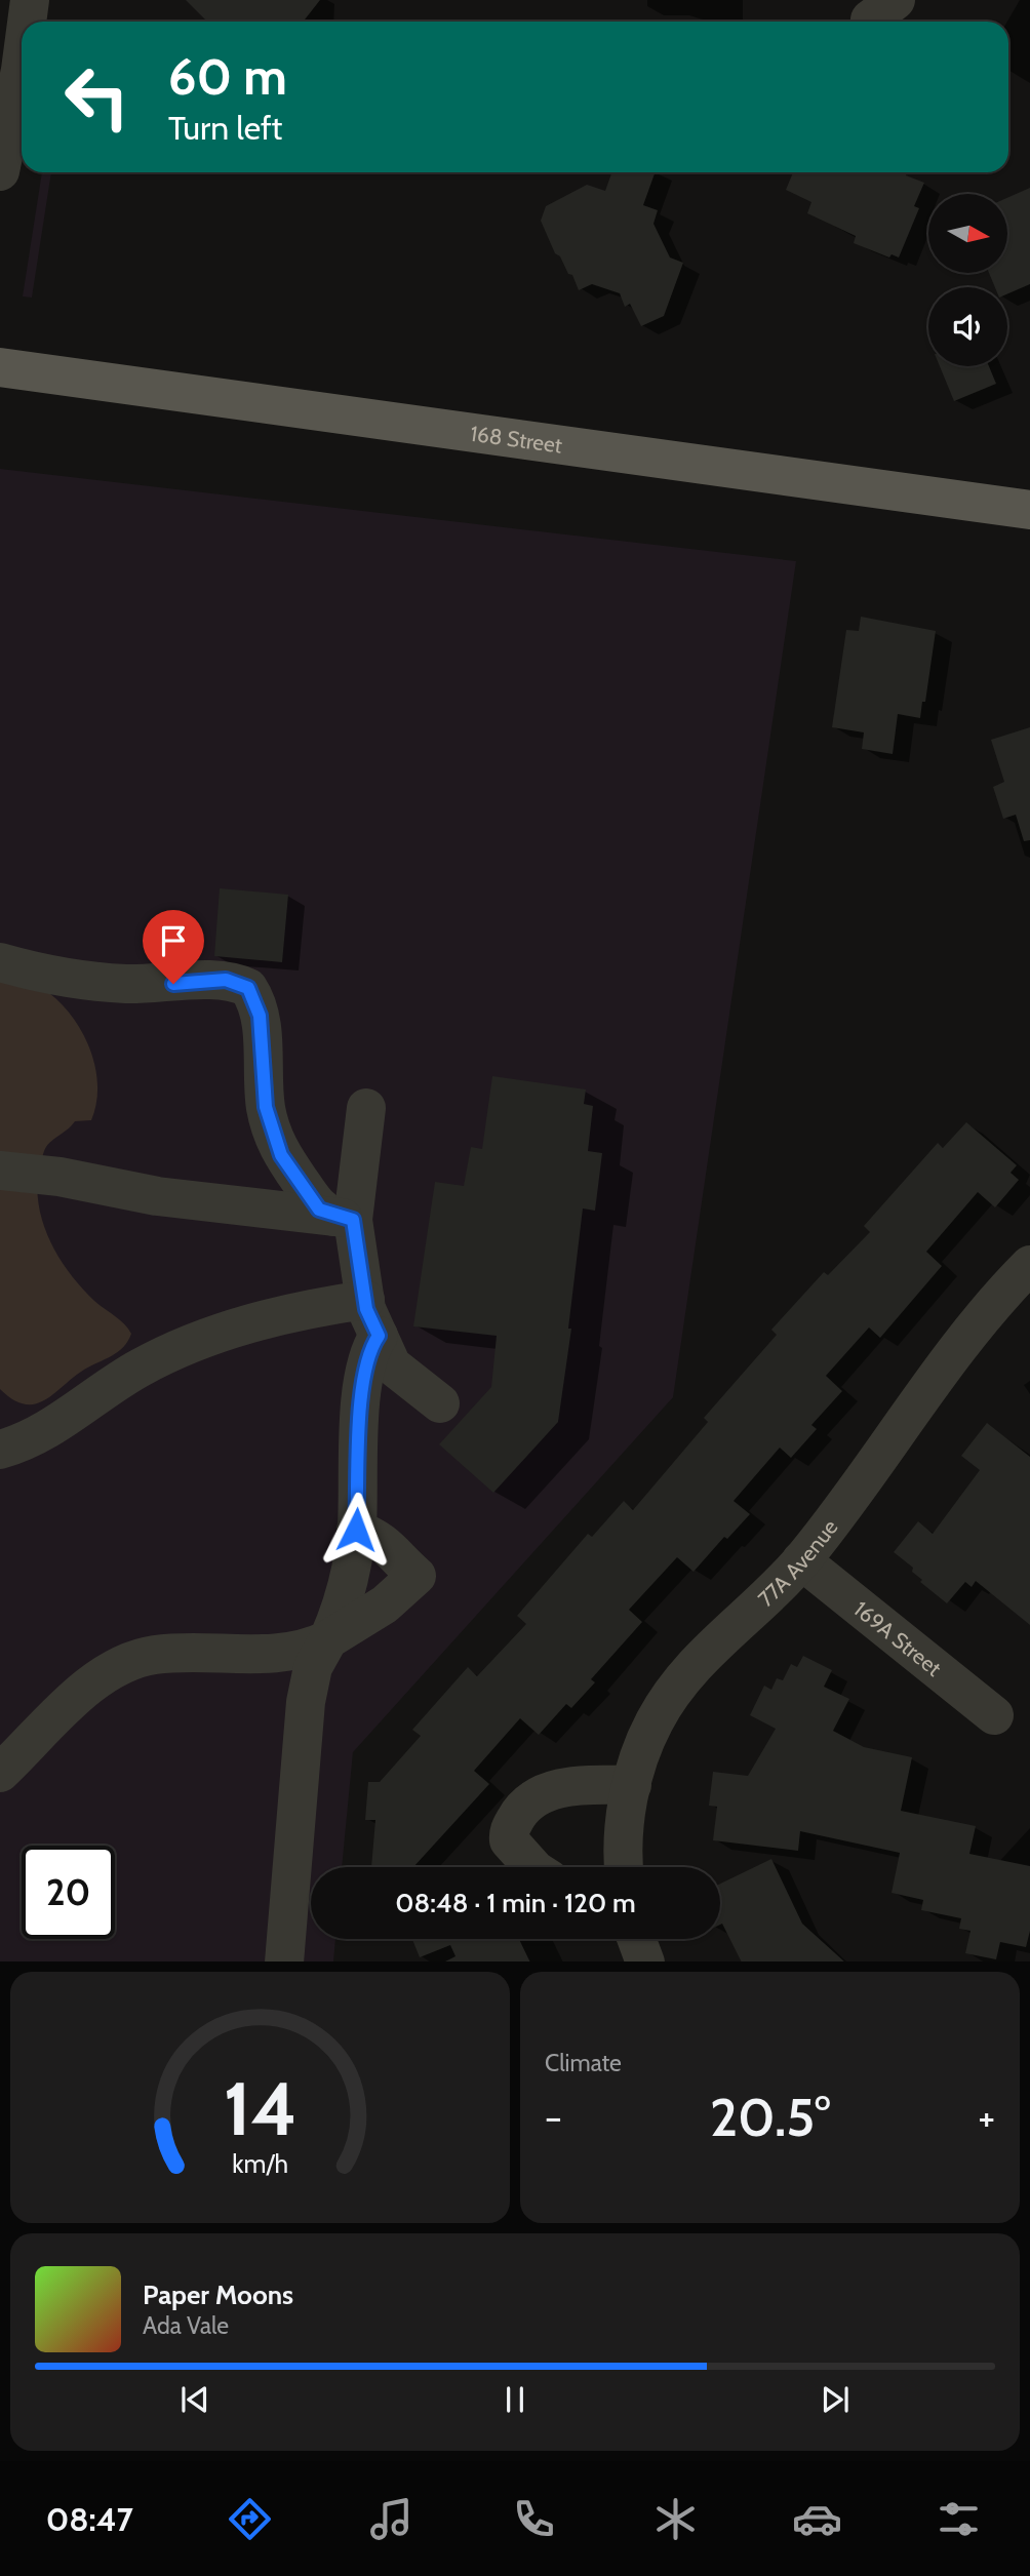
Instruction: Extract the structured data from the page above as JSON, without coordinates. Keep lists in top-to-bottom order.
{
  "streets": {
    "main road": ["168 Street"],
    "street": ["77A Avenue", "169A Street"]
  },
  "crossings": [
    ["77A Avenue", "169A Street"]
  ],
  "north": "right",
  "page": {
    "turn": ["60 m", "Turn left"],
    "limit": "20",
    "trip": "08:48 · 1 min · 120 m",
    "tile": "Climate",
    "heat": ["−", "20.5°", "+"],
    "song": ["Paper Moons", "Ada Vale"],
    "tabs": "08:47",
    "gauge": ["14", "km/h"]
  }
}
